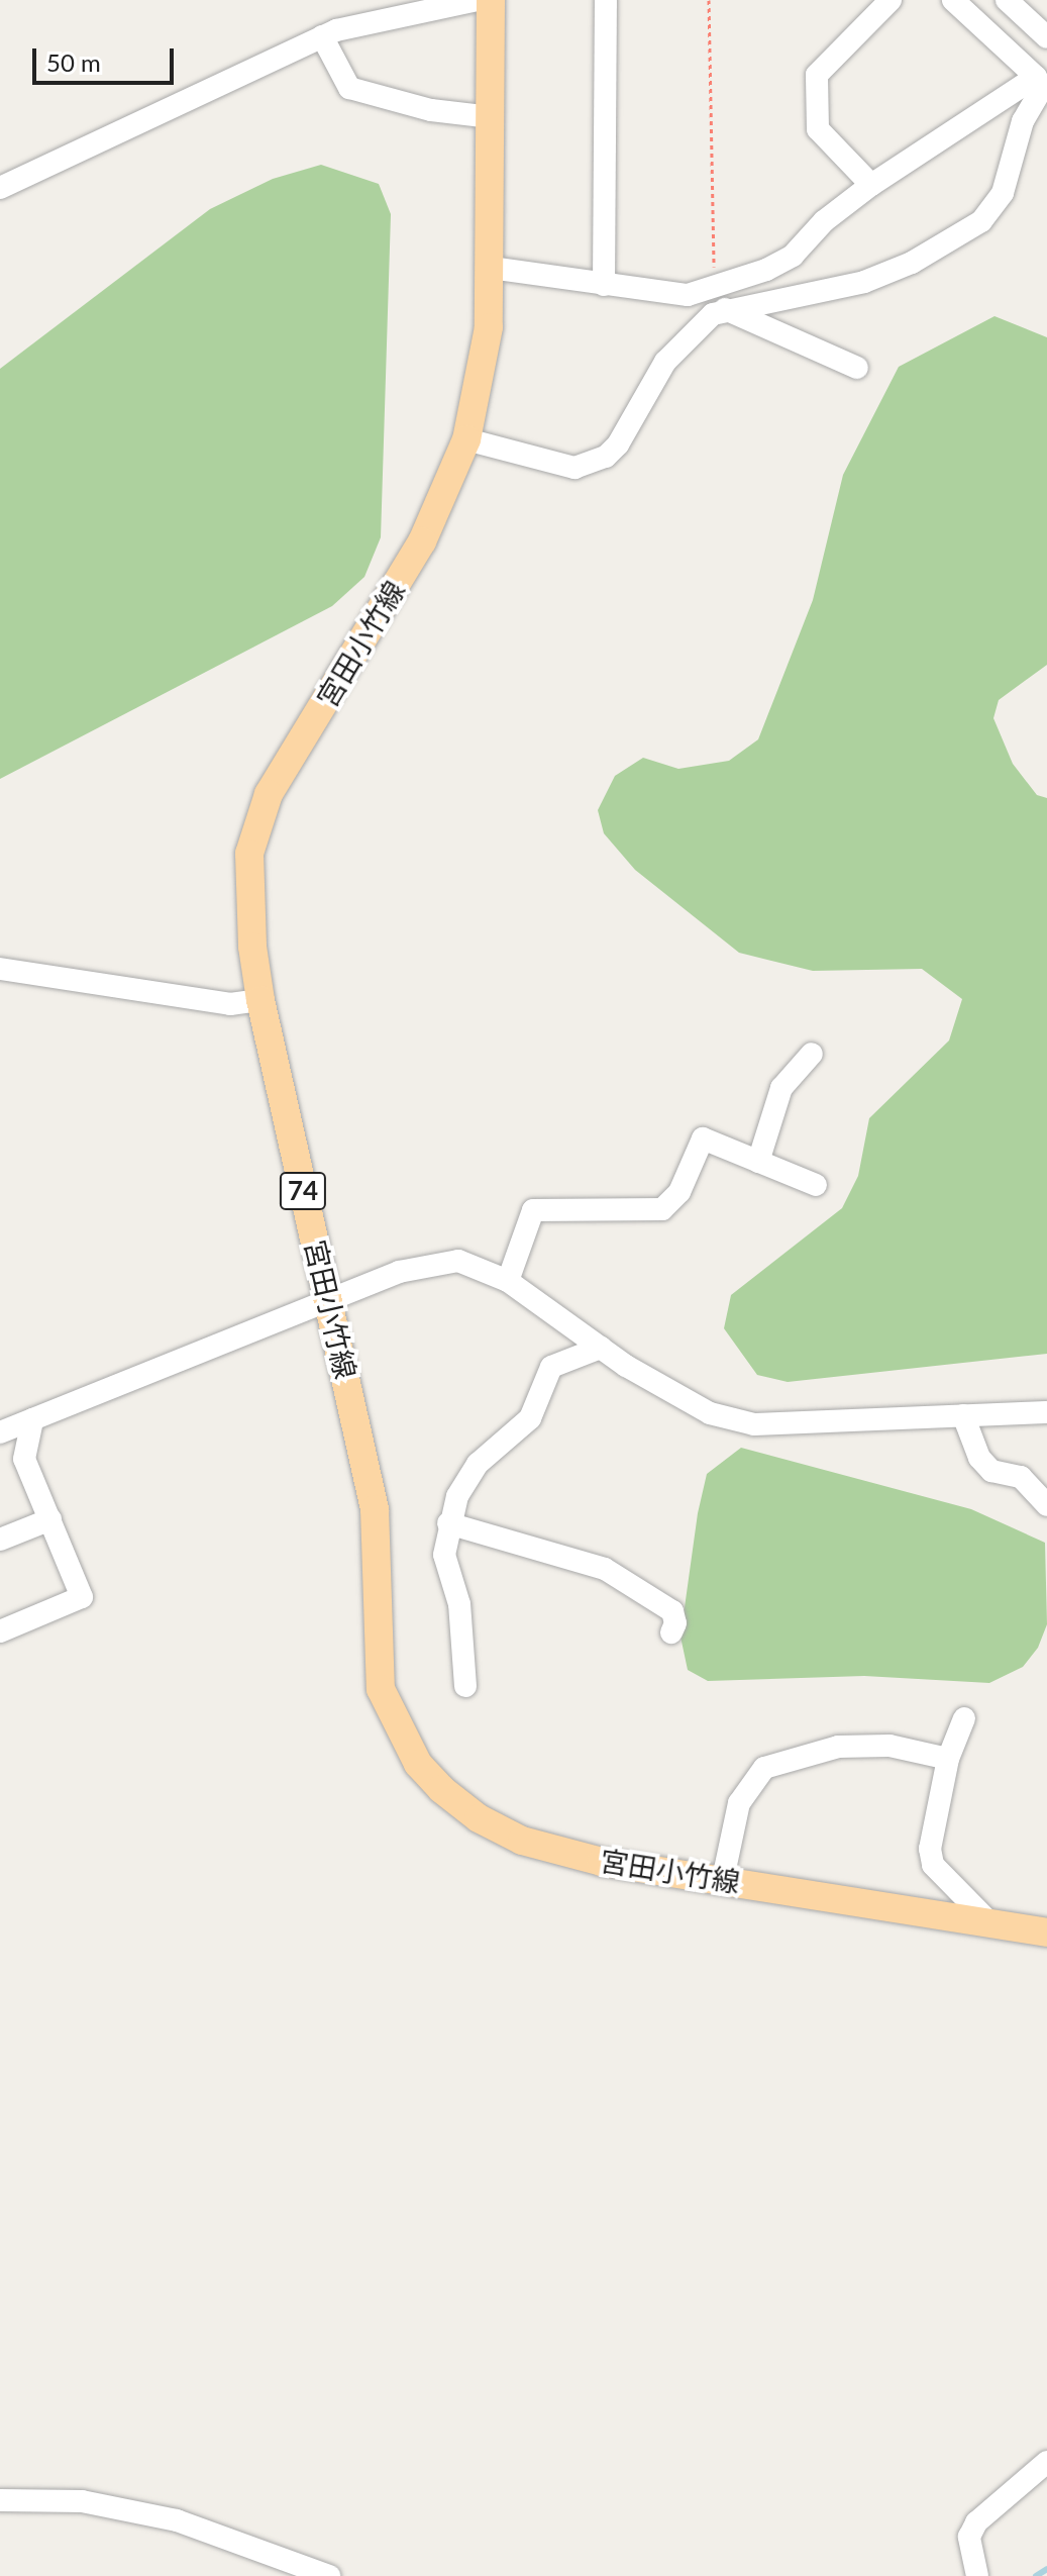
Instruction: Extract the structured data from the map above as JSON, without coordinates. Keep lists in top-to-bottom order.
{
  "streets": {
    "main road": ["宮田小竹線", "74"]
  },
  "scale_bar": "50 m"
}
